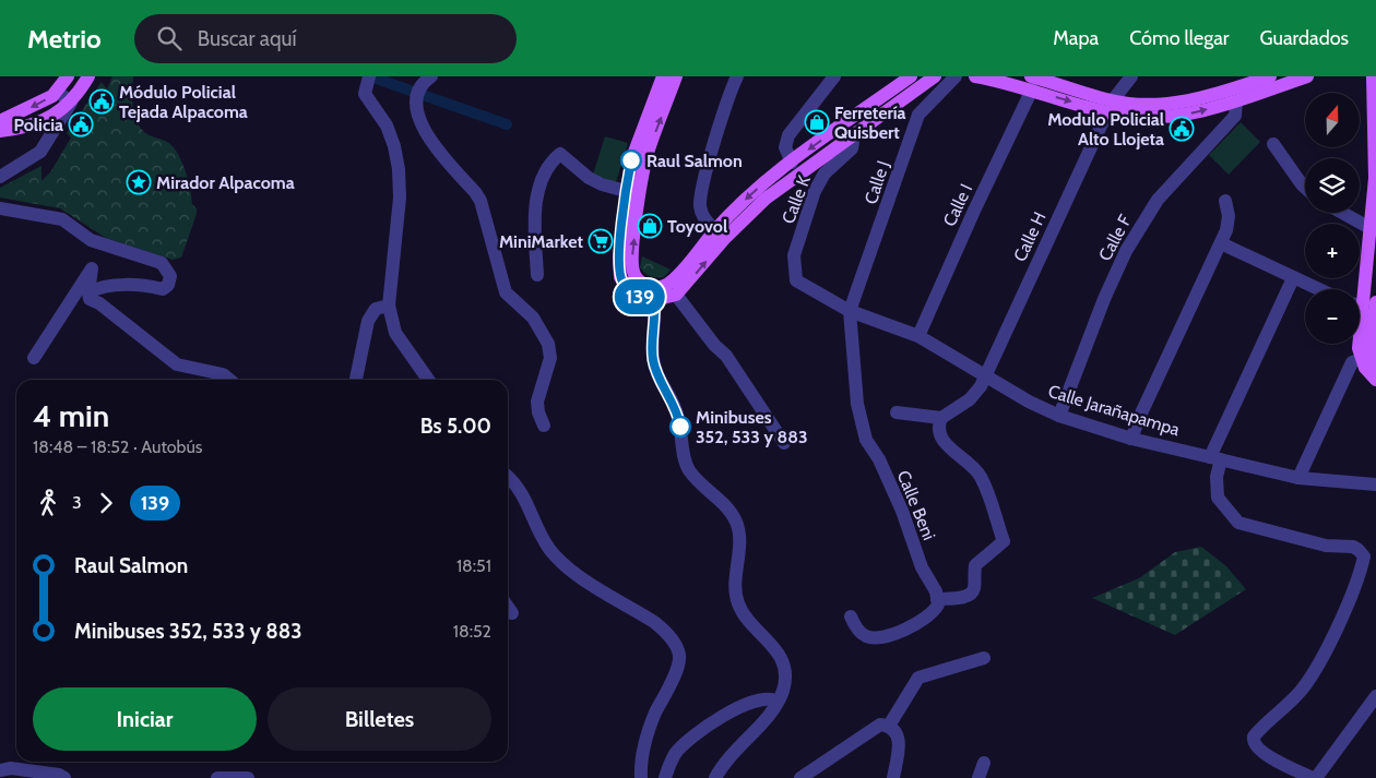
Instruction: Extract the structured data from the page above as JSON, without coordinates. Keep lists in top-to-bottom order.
{
  "streets": {
    "street": [
      "Calle J",
      "Calle K",
      "Calle I",
      "Calle H",
      "Calle F",
      "Calle Jarañapampa",
      "Calle Beni"
    ]
  },
  "crossings": [
    ["Calle J", "Calle Jarañapampa"],
    ["Calle J", "Calle Beni"],
    ["Calle K", "Calle Jarañapampa"],
    ["Calle I", "Calle Jarañapampa"],
    ["Calle H", "Calle Jarañapampa"],
    ["Calle F", "Calle Jarañapampa"],
    ["Calle Jarañapampa", "Calle Beni"]
  ],
  "places": {
    "public building": ["Módulo Policial Tejada Alpacoma", "Policia", "Modulo Policial Alto Llojeta"],
    "shop": ["Ferretería Quisbert", "Toyovol"],
    "other": ["Raul Salmon", "Minibuses 352, 533 y 883"],
    "place": ["Mirador Alpacoma"],
    "supermarket": ["MiniMarket"]
  },
  "lines": ["bus line 139"],
  "north": "top",
  "page": {
    "header": "Metrio",
    "search": "Buscar aquí",
    "nav": ["Mapa", "Cómo llegar", "Guardados"],
    "on_map": "139",
    "map_buttons": ["+", "−"],
    "heading": ["4 min", "18:48 – 18:52 · Autobús", "Bs 5.00"],
    "legs": ["3", "139"],
    "list": [
      {
        "name": "Raul Salmon",
        "value": "18:51"
      },
      {
        "name": "Minibuses 352, 533 y 883",
        "value": "18:52"
      }
    ],
    "buttons": ["Iniciar", "Billetes"]
  }
}
